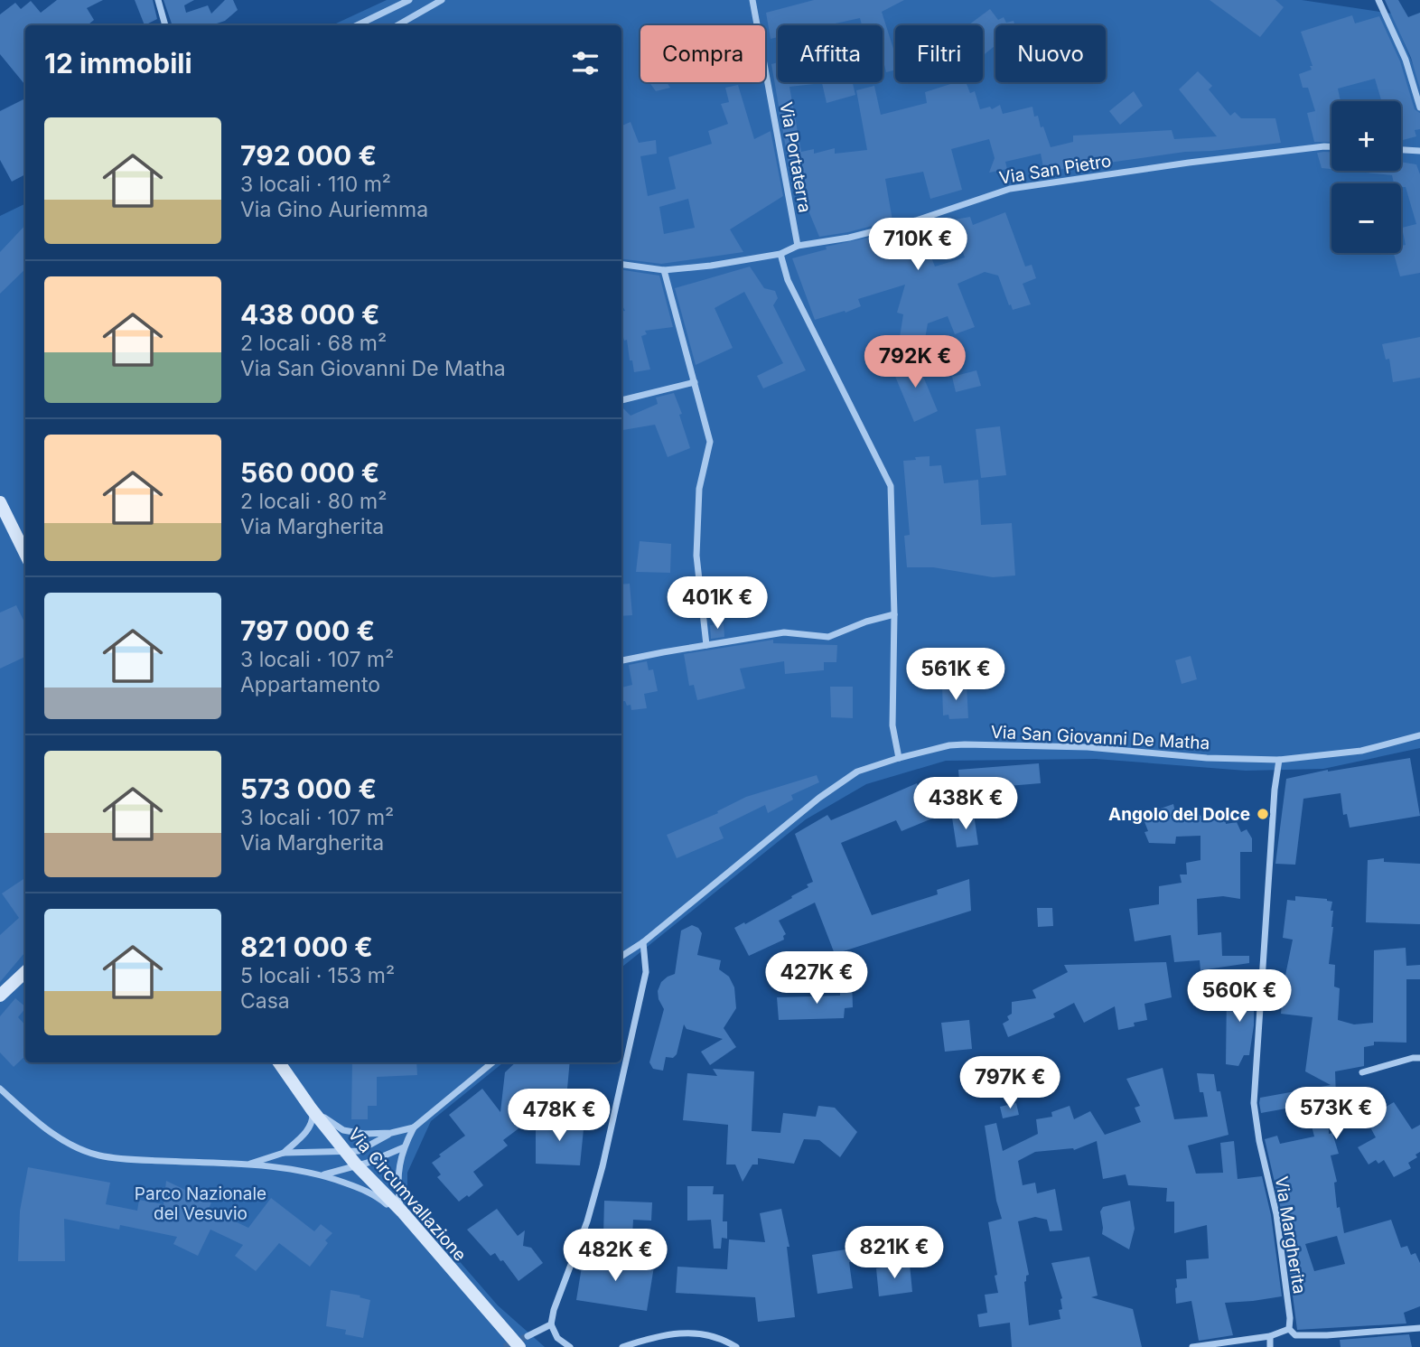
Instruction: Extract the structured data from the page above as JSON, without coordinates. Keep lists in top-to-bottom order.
{
  "streets": {
    "main road": ["Via Circumvallazione"],
    "street": [
      "Via Portaterra",
      "Via San Pietro",
      "Via San Giovanni De Matha",
      "Via Margherita"
    ]
  },
  "crossings": [
    ["Via Portaterra", "Via San Pietro"],
    ["Via San Giovanni De Matha", "Via Margherita"]
  ],
  "parks": ["Parco Nazionale del Vesuvio"],
  "places": ["Angolo del Dolce"],
  "page": {
    "chip": [
      "Compra",
      "Affitta",
      "Filtri",
      "Nuovo"
    ],
    "heading": "12 immobili",
    "map_buttons": ["+", "−"],
    "list": [
      {
        "name": "792 000 €",
        "note": "3 locali · 110 m² · Via Gino Auriemma"
      },
      {
        "name": "438 000 €",
        "note": "2 locali · 68 m² · Via San Giovanni De Matha"
      },
      {
        "name": "560 000 €",
        "note": "2 locali · 80 m² · Via Margherita"
      },
      {
        "name": "797 000 €",
        "note": "3 locali · 107 m² · Appartamento"
      },
      {
        "name": "573 000 €",
        "note": "3 locali · 107 m² · Via Margherita"
      },
      {
        "name": "821 000 €",
        "note": "5 locali · 153 m² · Casa"
      }
    ],
    "price": [
      "710K €",
      "792K €",
      "401K €",
      "561K €",
      "438K €",
      "427K €",
      "560K €",
      "797K €",
      "573K €",
      "478K €",
      "821K €",
      "482K €"
    ]
  }
}
